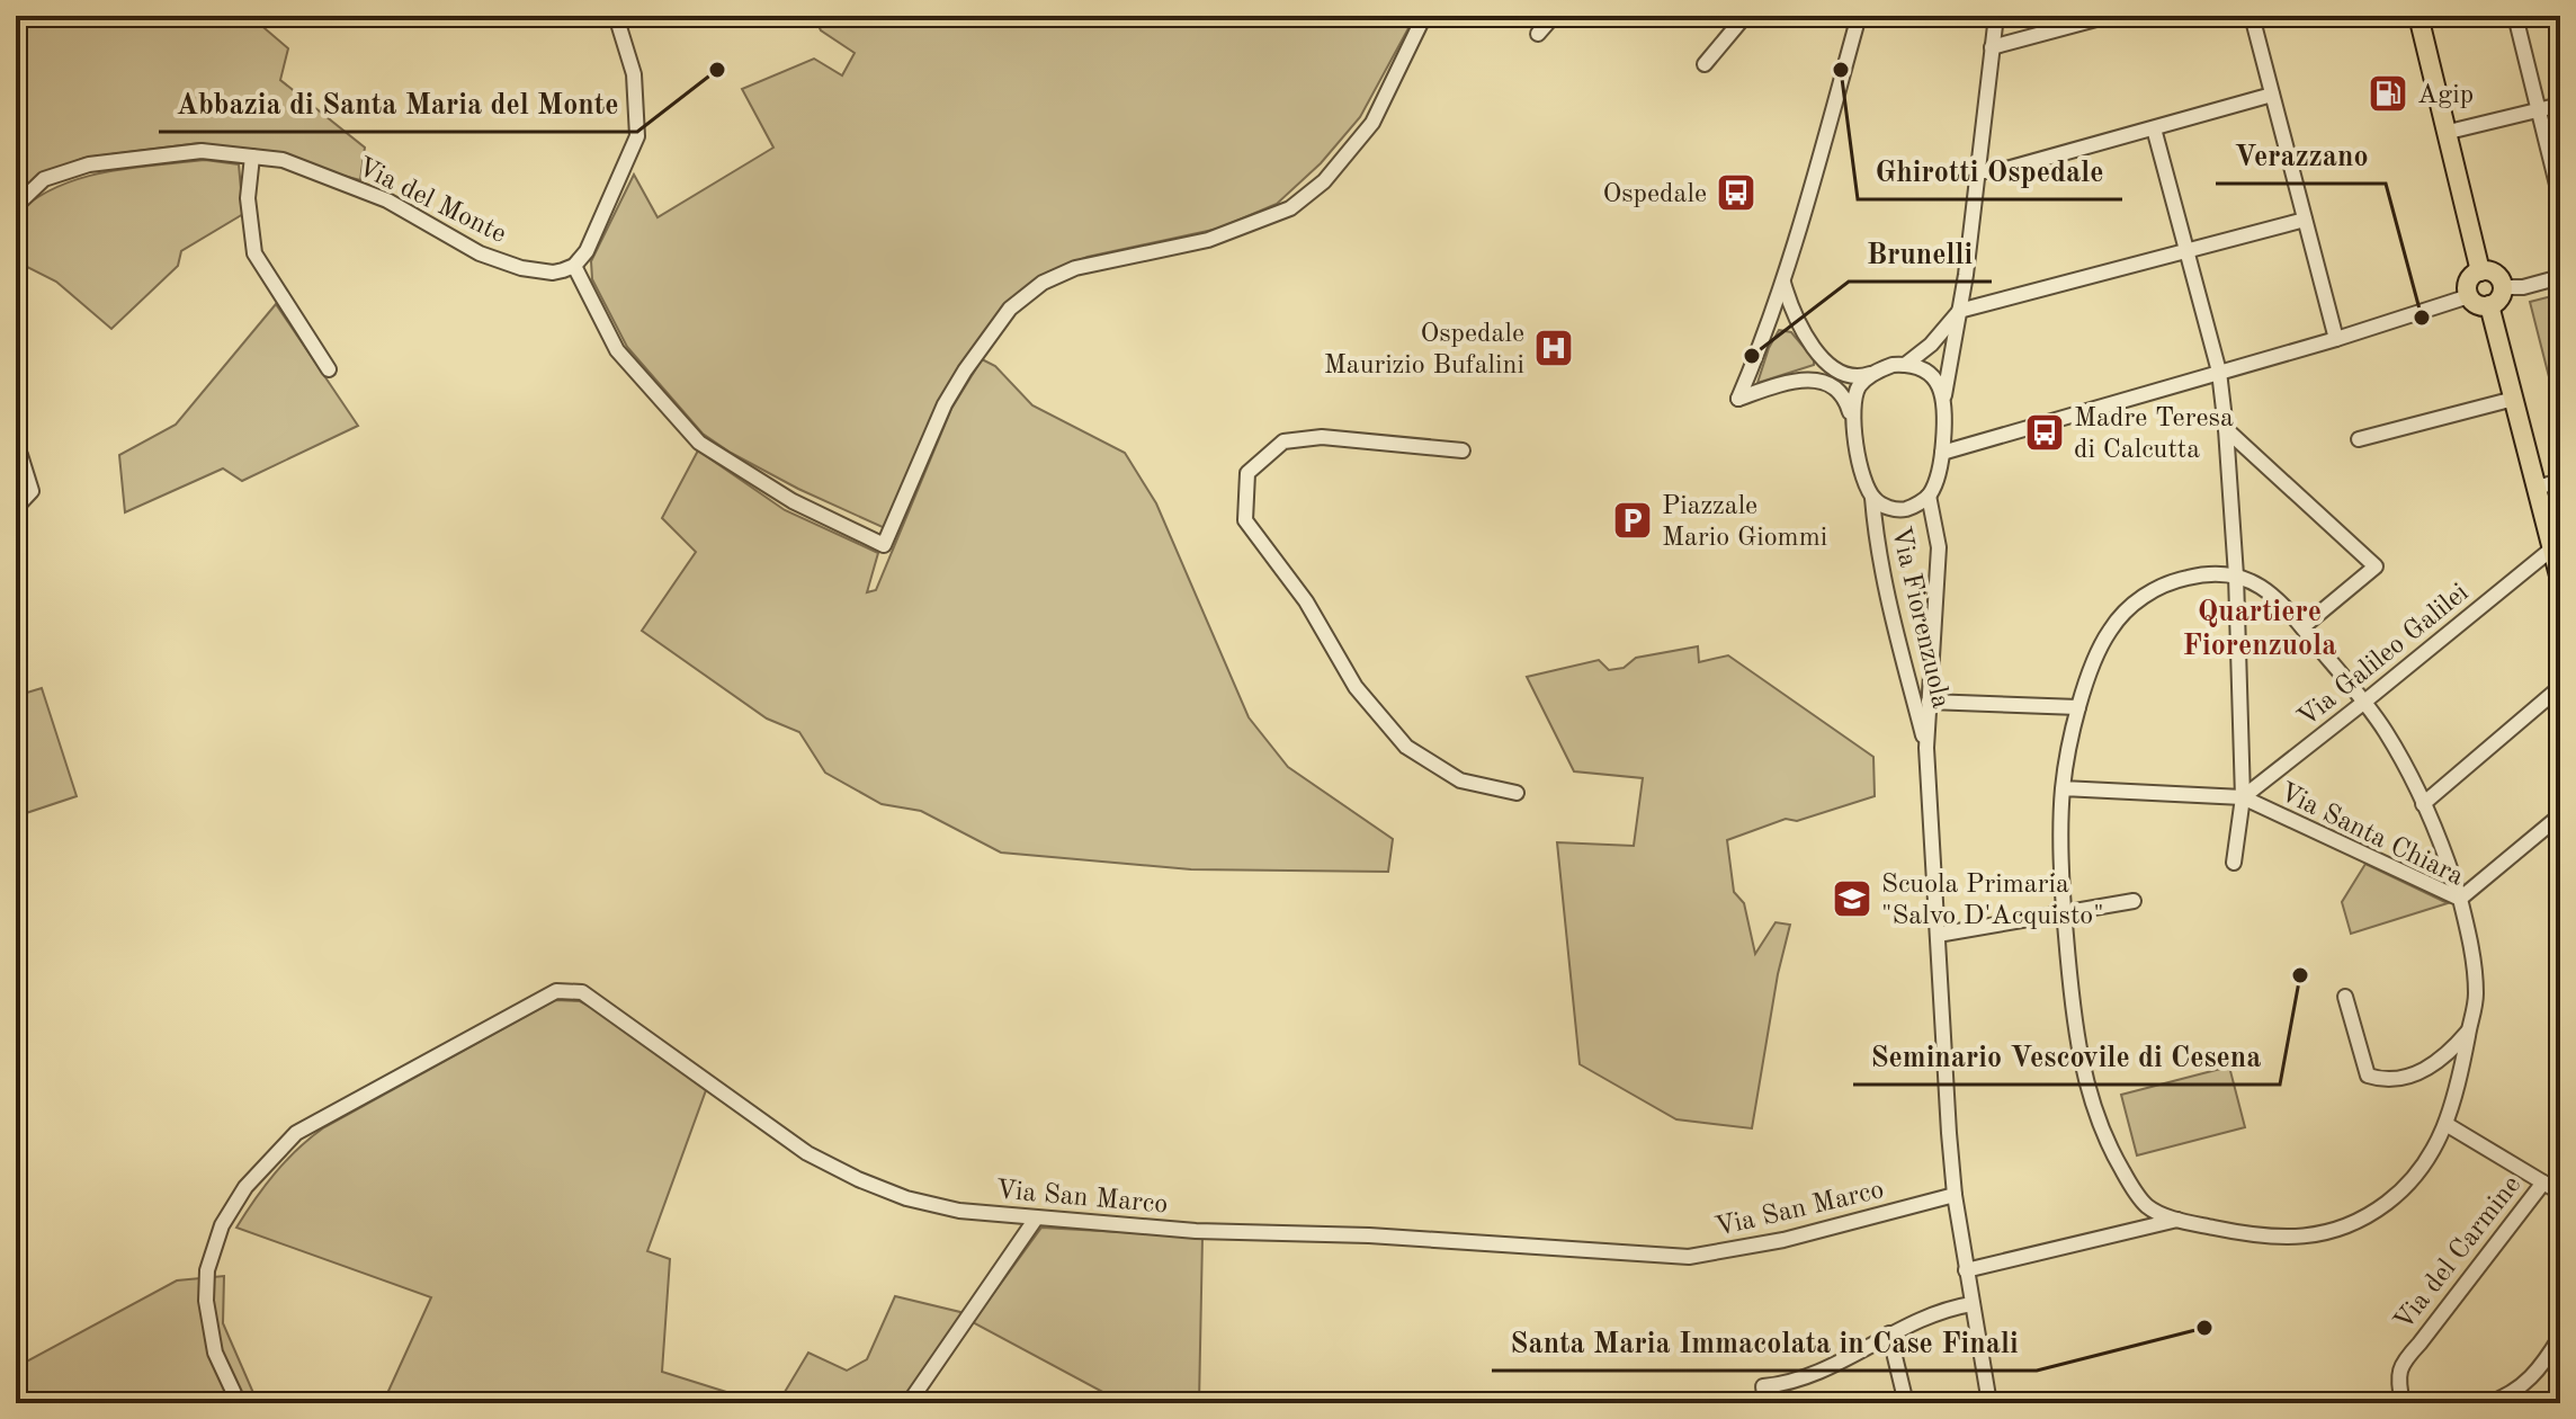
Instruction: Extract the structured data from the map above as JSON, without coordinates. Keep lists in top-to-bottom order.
{
  "streets": {
    "street": [
      "Via del Monte",
      "Via Fiorenzuola",
      "Via Galileo Galilei",
      "Via Santa Chiara",
      "Via San Marco",
      "Via del Carmine"
    ]
  },
  "crossings": [
    ["Via Fiorenzuola", "Via San Marco"],
    ["Via Galileo Galilei", "Via Santa Chiara"]
  ],
  "districts": ["Quartiere Fiorenzuola"],
  "places": {
    "other": [
      "Abbazia di Santa Maria del Monte",
      "Ghirotti Ospedale",
      "Verazzano",
      "Brunelli",
      "Seminario Vescovile di Cesena",
      "Santa Maria Immacolata in Case Finali"
    ],
    "fuel station": ["Agip"],
    "bus stop": ["Ospedale", "Madre Teresa di Calcutta"],
    "hospital": ["Ospedale Maurizio Bufalini"],
    "parking": ["Piazzale Mario Giommi"],
    "school or university": ["Scuola Primaria \"Salvo D'Acquisto\""]
  }
}
